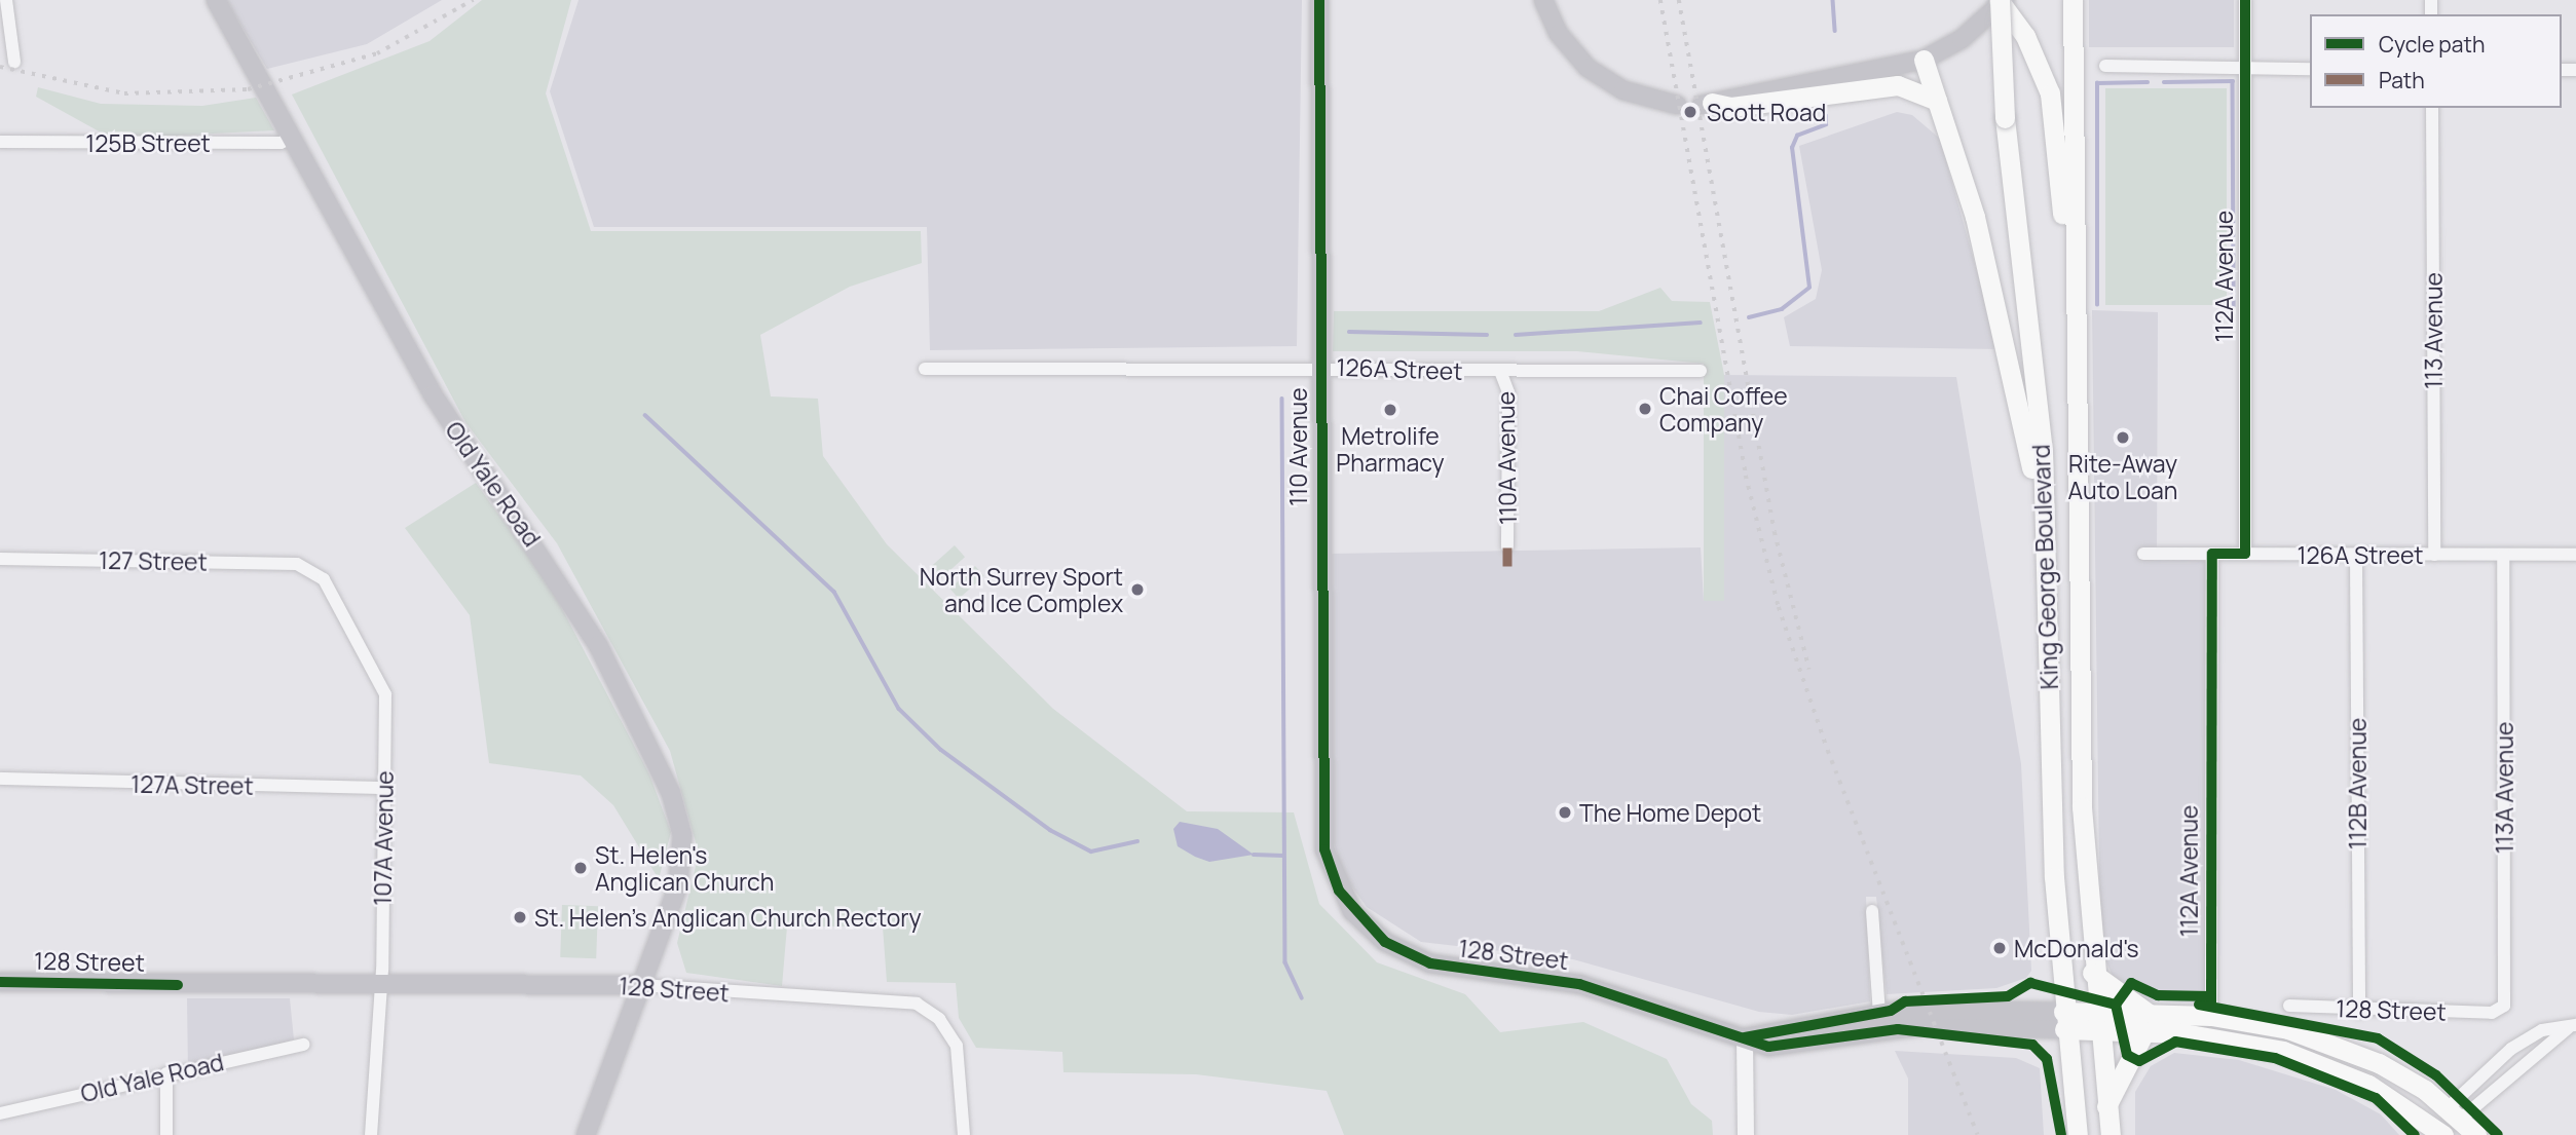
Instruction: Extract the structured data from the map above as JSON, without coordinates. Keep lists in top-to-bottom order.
{
  "streets": {
    "main road": [
      "110 Avenue",
      "Old Yale Road",
      "King George Boulevard",
      "128 Street"
    ],
    "street": [
      "125B Street",
      "112A Avenue",
      "113 Avenue",
      "126A Street",
      "110A Avenue",
      "127 Street",
      "112B Avenue",
      "127A Street",
      "113A Avenue",
      "107A Avenue"
    ]
  },
  "crossings": [
    ["125B Street", "Old Yale Road"],
    ["112A Avenue", "126A Street"],
    ["113 Avenue", "126A Street"],
    ["126A Street", "110 Avenue"],
    ["126A Street", "110A Avenue"],
    ["126A Street", "112B Avenue"],
    ["126A Street", "113A Avenue"],
    ["110 Avenue", "128 Street"],
    ["Old Yale Road", "128 Street"],
    ["127 Street", "107A Avenue"],
    ["King George Boulevard", "128 Street"],
    ["112B Avenue", "128 Street"],
    ["127A Street", "107A Avenue"],
    ["113A Avenue", "128 Street"],
    ["107A Avenue", "128 Street"]
  ],
  "places": [
    "Scott Road",
    "Chai Coffee Company",
    "Metrolife Pharmacy",
    "Rite-Away Auto Loan",
    "North Surrey Sport and Ice Complex",
    "The Home Depot",
    "St. Helen's Anglican Church",
    "St. Helen's Anglican Church Rectory",
    "McDonald's"
  ],
  "legend": ["Cycle path", "Path"]
}
